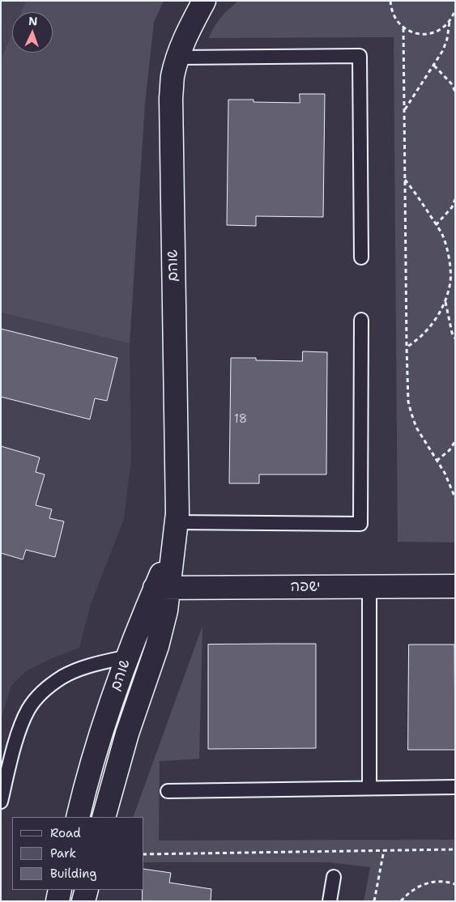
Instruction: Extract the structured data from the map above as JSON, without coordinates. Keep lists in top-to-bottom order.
{
  "streets": {
    "street": ["שוהם", "ישפה"]
  },
  "crossings": [
    ["שוהם", "ישפה"]
  ],
  "house_numbers": ["18"],
  "legend": ["Road", "Park", "Building"],
  "north": "top"
}
